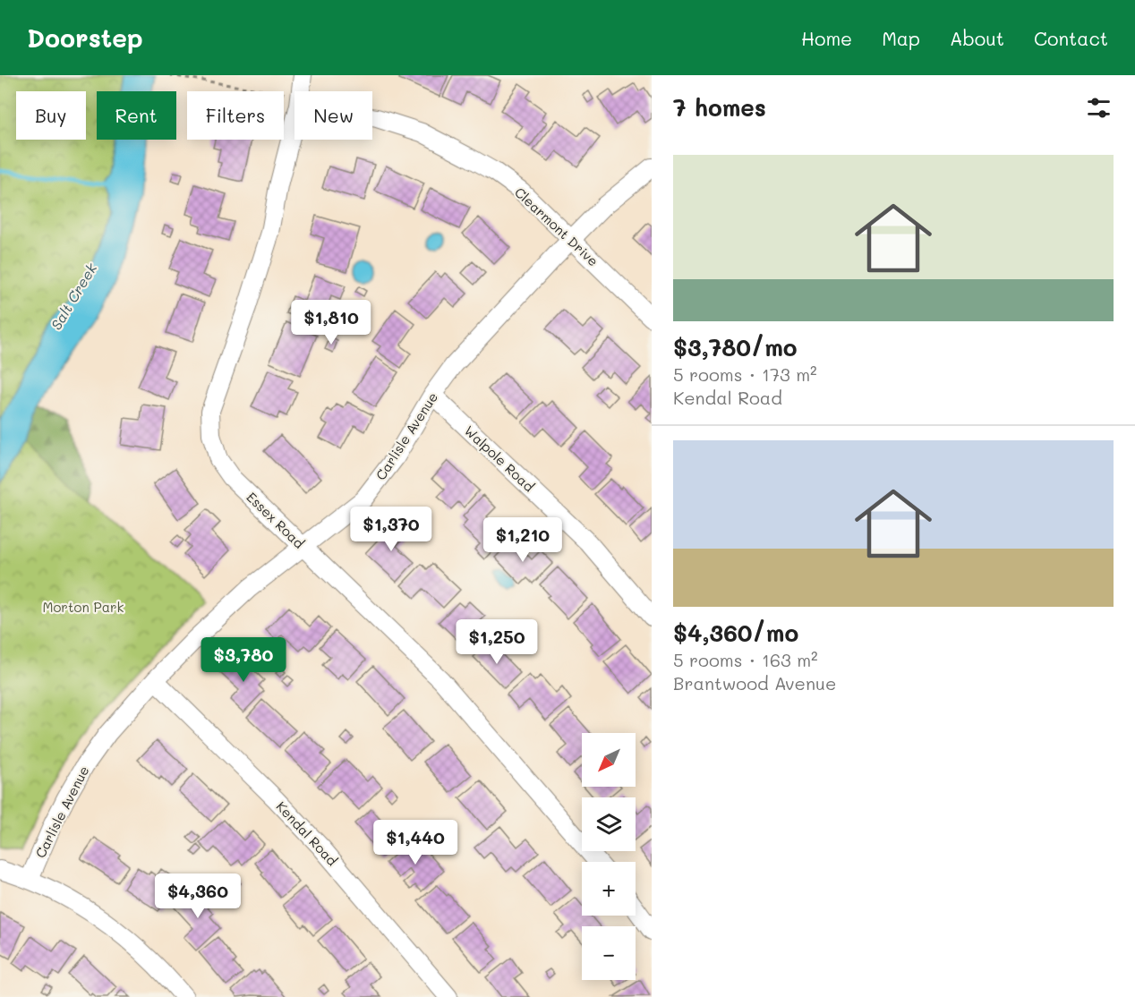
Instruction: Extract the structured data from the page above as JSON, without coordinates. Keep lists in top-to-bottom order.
{
  "streets": {
    "street": [
      "Clearmont Drive",
      "Carlisle Avenue",
      "Walpole Road",
      "Essex Road",
      "Kendal Road"
    ]
  },
  "crossings": [
    ["Clearmont Drive", "Carlisle Avenue"],
    ["Carlisle Avenue", "Walpole Road"],
    ["Carlisle Avenue", "Essex Road"],
    ["Carlisle Avenue", "Kendal Road"]
  ],
  "water": ["Salt Creek"],
  "parks": ["Morton Park"],
  "north": "bottom left",
  "page": {
    "header": "Doorstep",
    "nav": [
      "Home",
      "Map",
      "About",
      "Contact"
    ],
    "heading": "7 homes",
    "chip": [
      "Buy",
      "Rent",
      "Filters",
      "New"
    ],
    "list": [
      {
        "name": "$3,780/mo",
        "note": "5 rooms · 173 m² · Kendal Road"
      },
      {
        "name": "$4,360/mo",
        "note": "5 rooms · 163 m² · Brantwood Avenue"
      }
    ],
    "price": [
      "$1,810",
      "$1,370",
      "$1,210",
      "$1,250",
      "$3,780",
      "$1,440",
      "$4,360"
    ],
    "map_buttons": ["+", "−"]
  }
}
